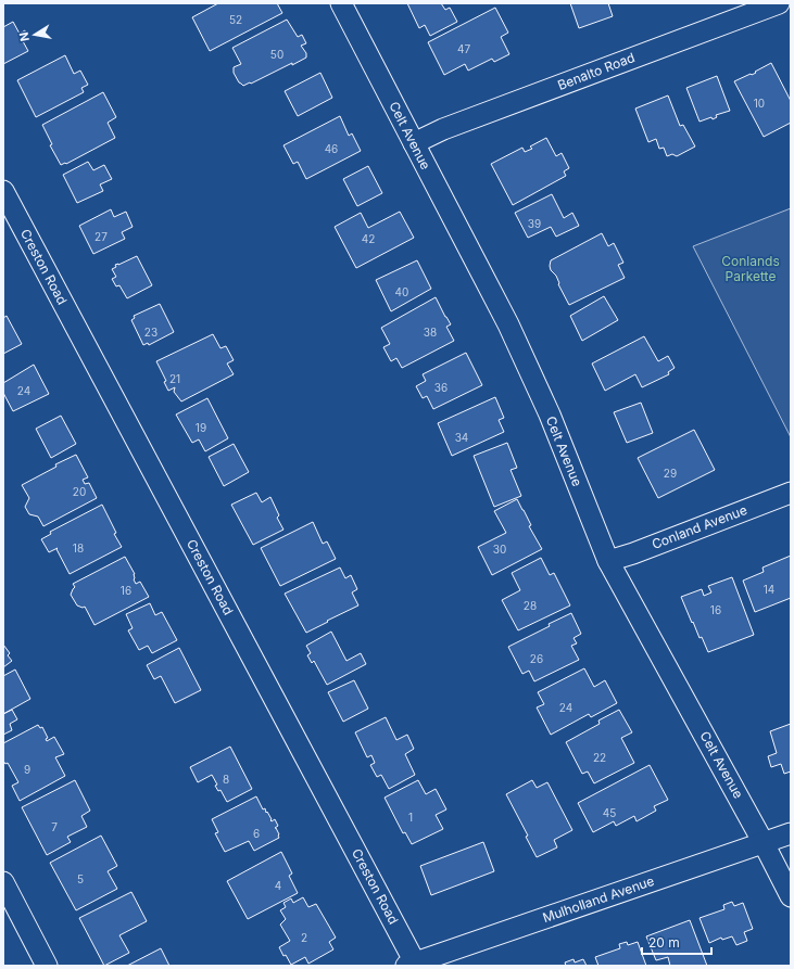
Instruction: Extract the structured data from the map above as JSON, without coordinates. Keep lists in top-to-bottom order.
{
  "streets": {
    "street": [
      "Benalto Road",
      "Celt Avenue",
      "Creston Road",
      "Conland Avenue",
      "Mulholland Avenue"
    ]
  },
  "crossings": [
    ["Benalto Road", "Celt Avenue"],
    ["Celt Avenue", "Conland Avenue"],
    ["Celt Avenue", "Mulholland Avenue"],
    ["Creston Road", "Mulholland Avenue"]
  ],
  "parks": ["Conlands Parkette"],
  "house_numbers": [
    "52",
    "47",
    "50",
    "10",
    "46",
    "39",
    "27",
    "42",
    "40",
    "23",
    "38",
    "21",
    "36",
    "24",
    "19",
    "34",
    "29",
    "20",
    "18",
    "30",
    "14",
    "16",
    "28",
    "16",
    "26",
    "24",
    "22",
    "9",
    "8",
    "45",
    "1",
    "7",
    "6",
    "5",
    "4",
    "2"
  ],
  "scale_bar": "20 m",
  "north": "left"
}
